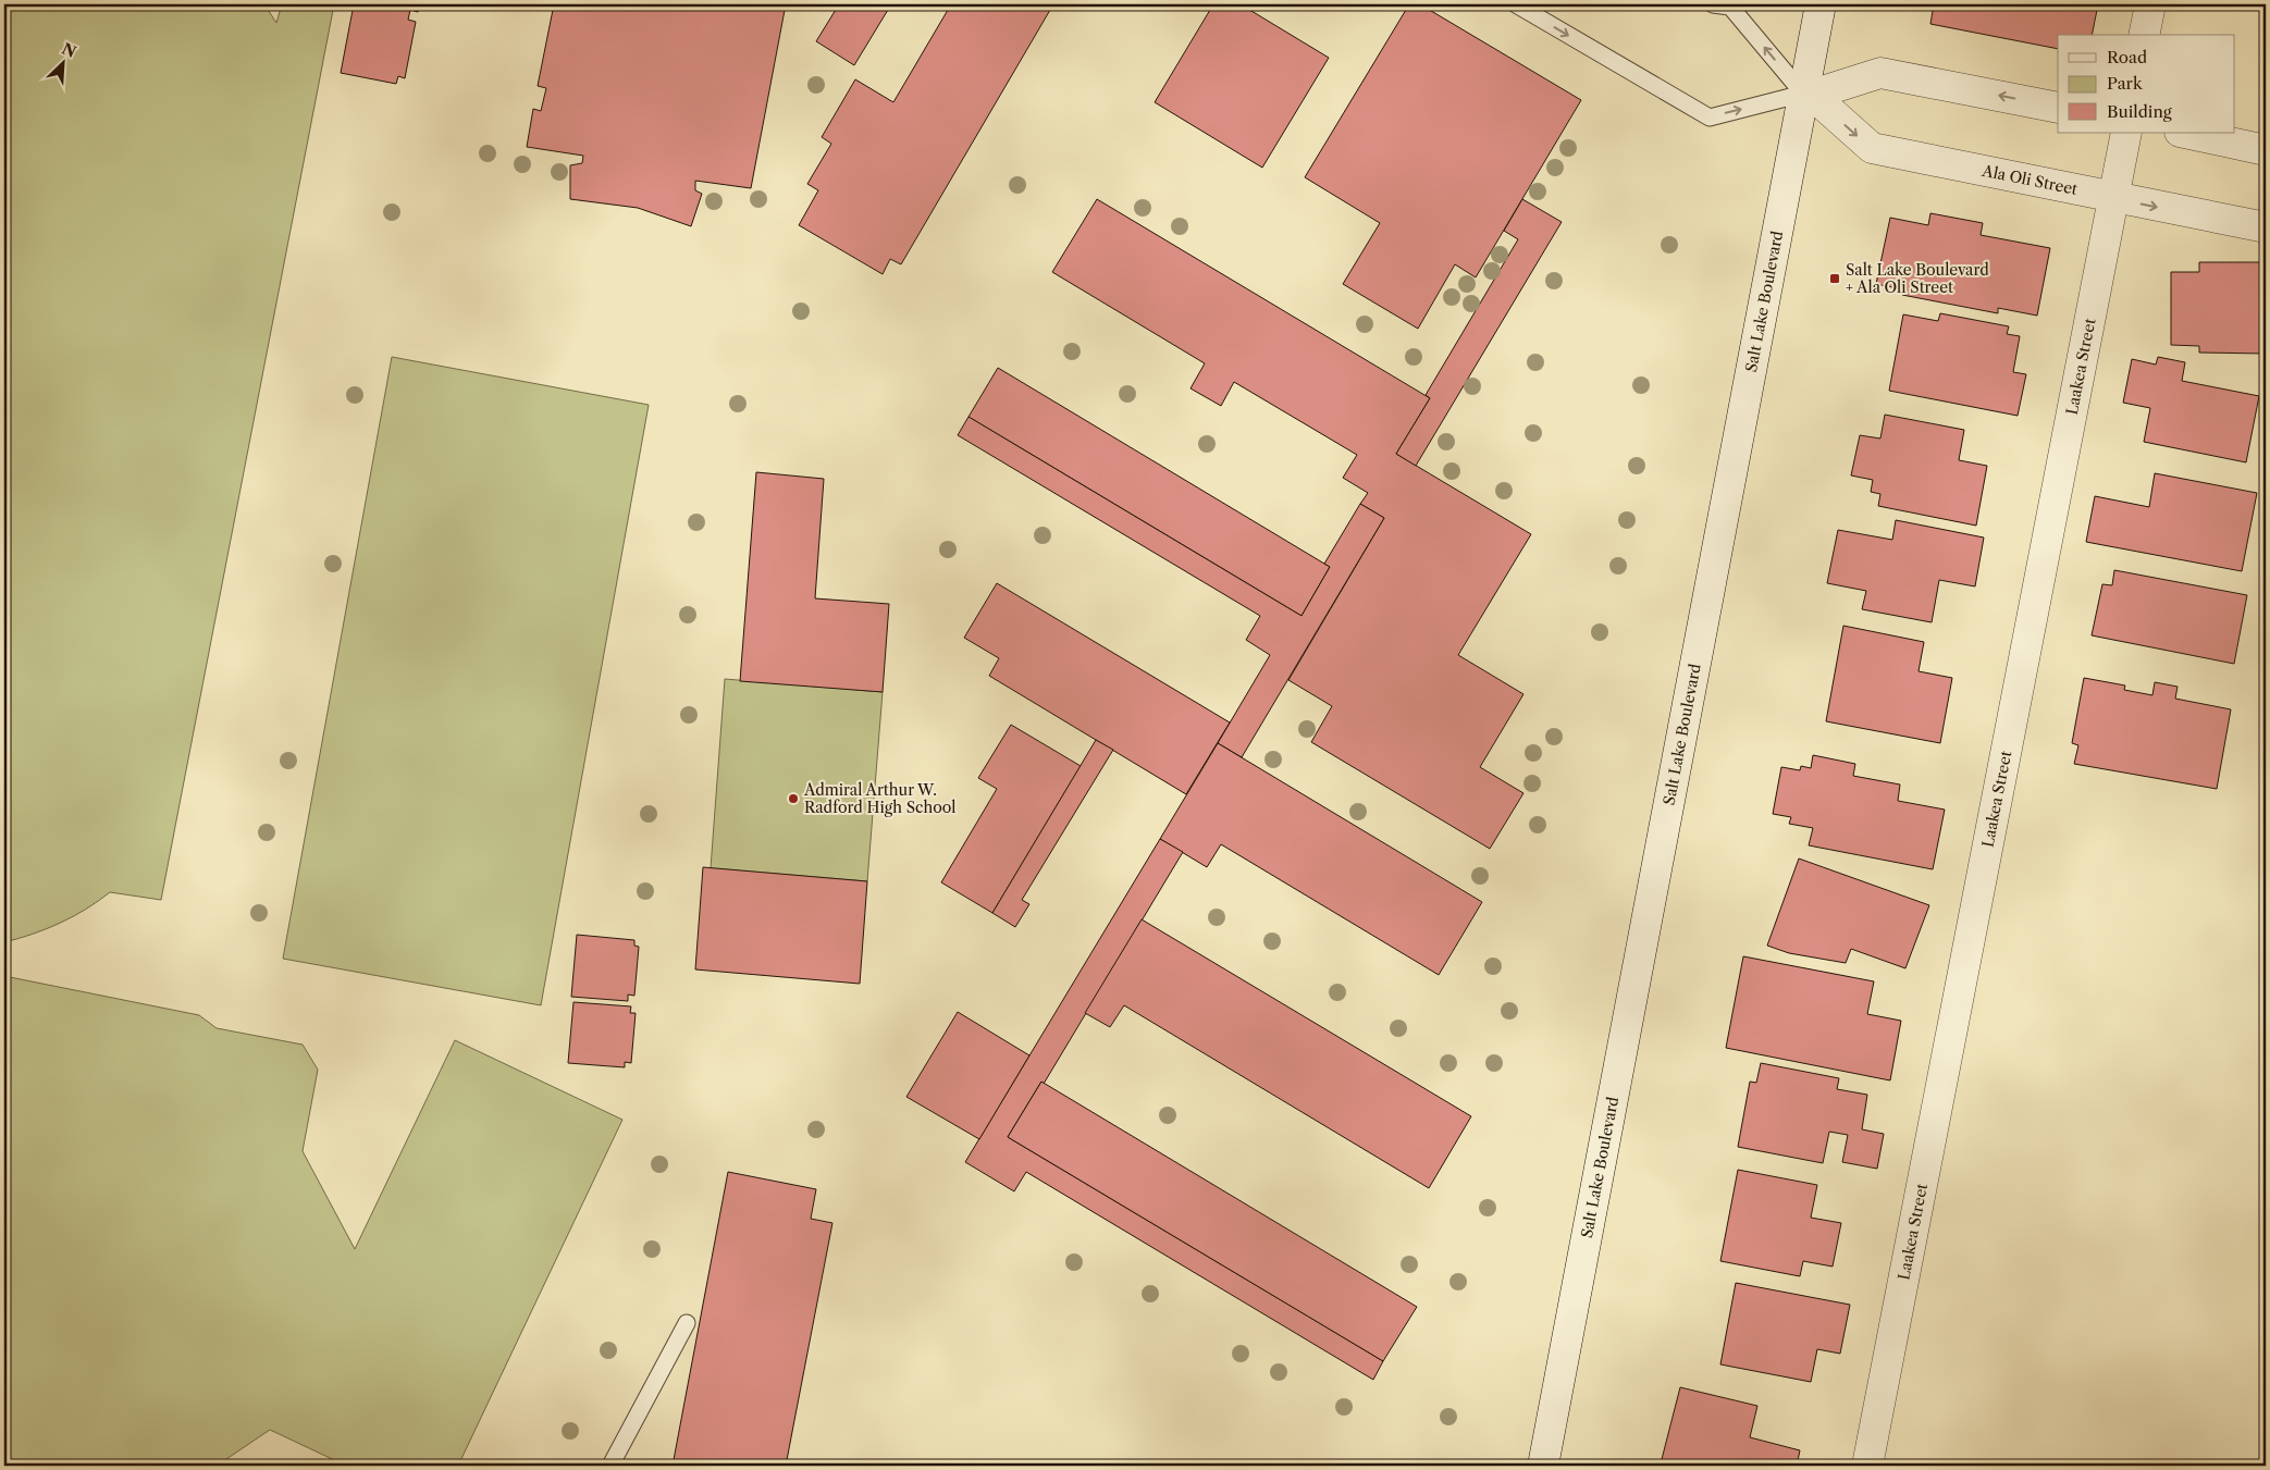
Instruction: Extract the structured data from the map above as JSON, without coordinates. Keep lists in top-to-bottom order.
{
  "streets": {
    "street": ["Ala Oli Street", "Salt Lake Boulevard", "Laakea Street"]
  },
  "crossings": [
    ["Ala Oli Street", "Salt Lake Boulevard"],
    ["Ala Oli Street", "Laakea Street"]
  ],
  "places": {
    "transit": ["Salt Lake Boulevard + Ala Oli Street"],
    "other": ["Admiral Arthur W. Radford High School"]
  },
  "legend": ["Road", "Park", "Building"],
  "north": "top right"
}
